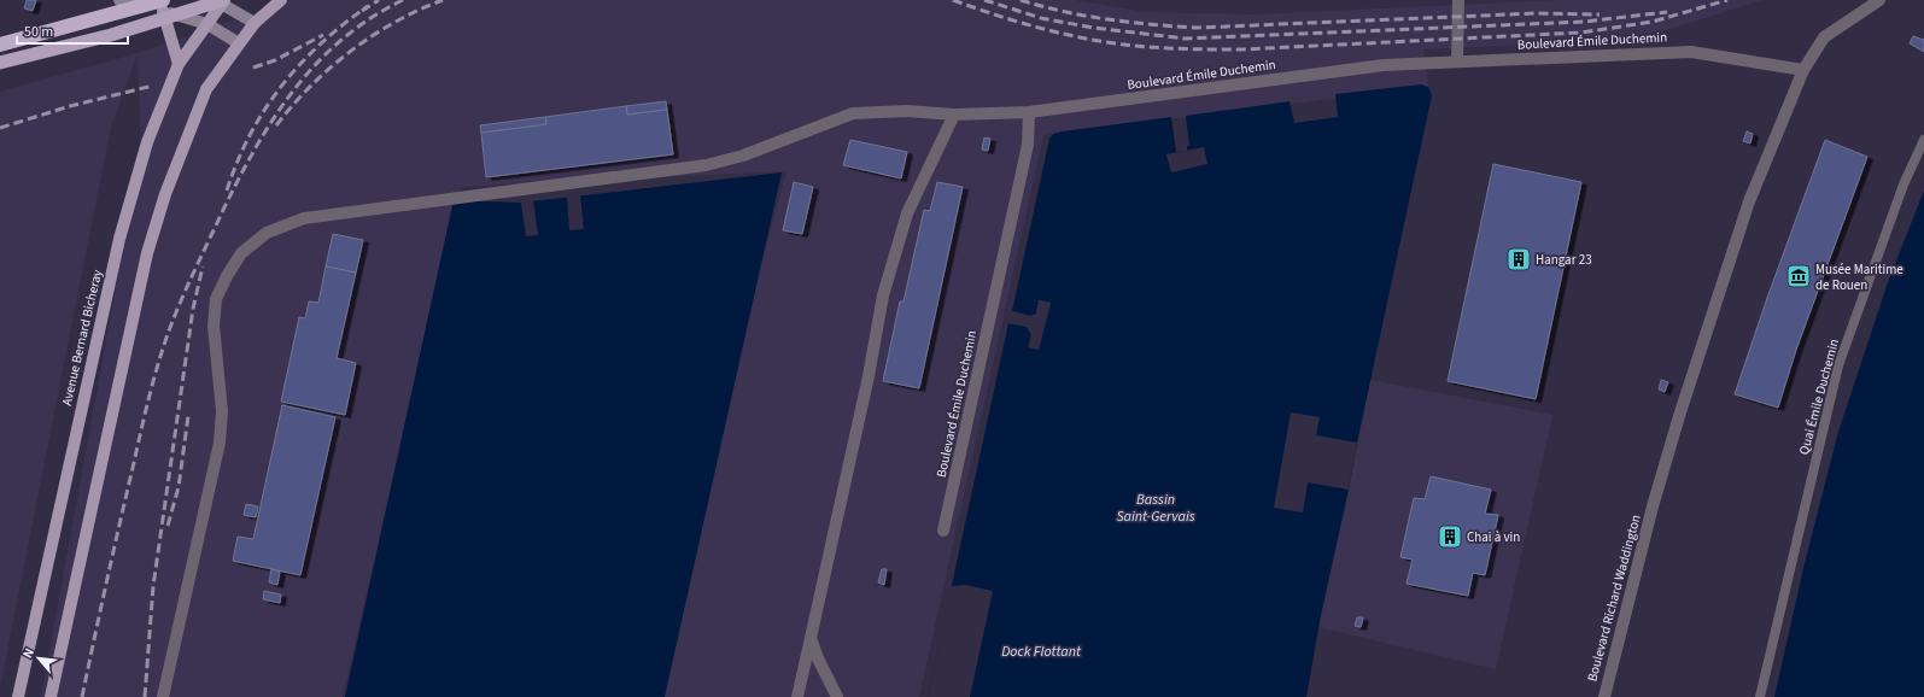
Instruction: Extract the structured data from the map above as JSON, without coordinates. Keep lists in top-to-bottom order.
{
  "streets": {
    "main road": ["Avenue Bernard Bicheray"],
    "street": ["Boulevard Émile Duchemin", "Quai Émile Duchemin", "Boulevard Richard Waddington"]
  },
  "crossings": [
    ["Boulevard Émile Duchemin", "Boulevard Richard Waddington"]
  ],
  "water": ["Bassin Saint-Gervais", "Dock Flottant"],
  "places": {
    "building": ["Hangar 23", "Chai à vin"],
    "museum": ["Musée Maritime de Rouen"]
  },
  "scale_bar": "50 m",
  "north": "top left"
}
